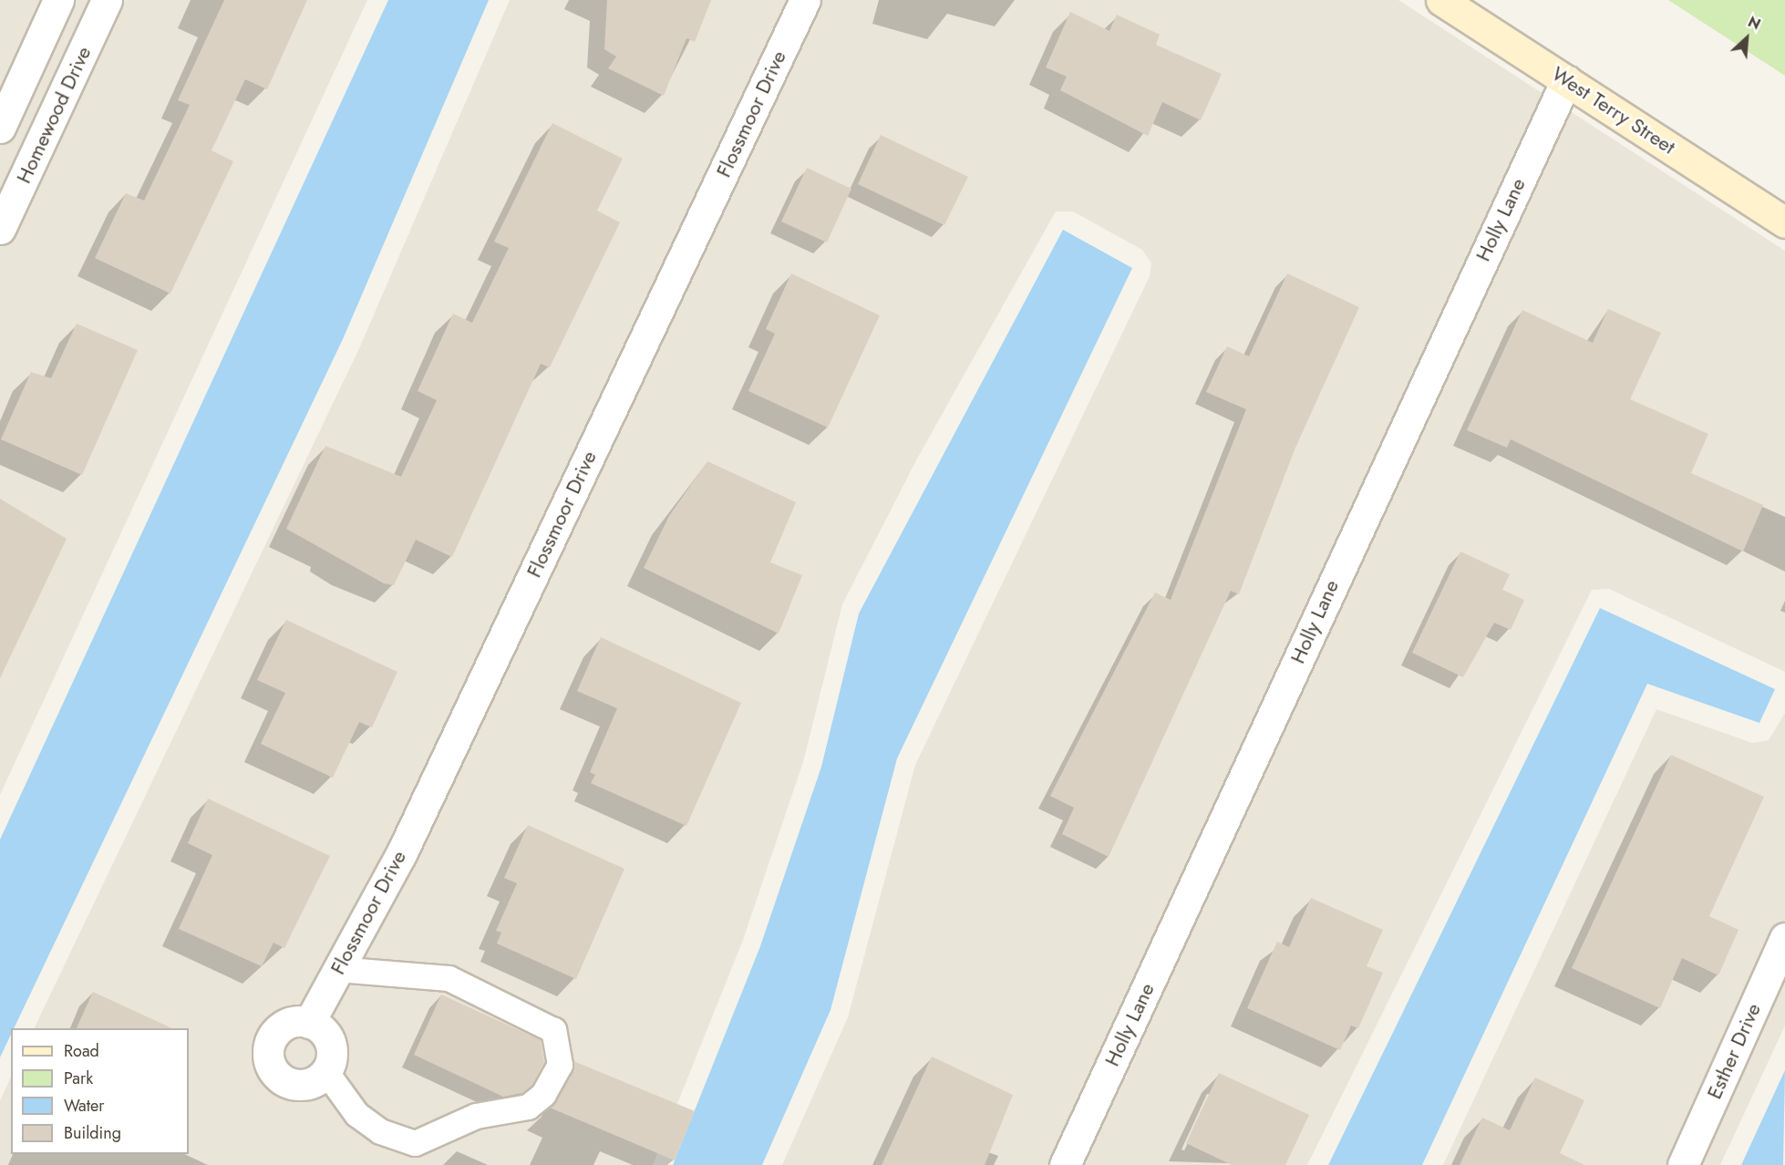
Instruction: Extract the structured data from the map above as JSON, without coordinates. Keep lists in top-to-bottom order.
{
  "streets": {
    "street": [
      "West Terry Street",
      "Flossmoor Drive",
      "Homewood Drive",
      "Holly Lane",
      "Esther Drive"
    ]
  },
  "crossings": [
    ["West Terry Street", "Holly Lane"]
  ],
  "legend": [
    "Road",
    "Park",
    "Water",
    "Building"
  ],
  "north": "top right"
}
